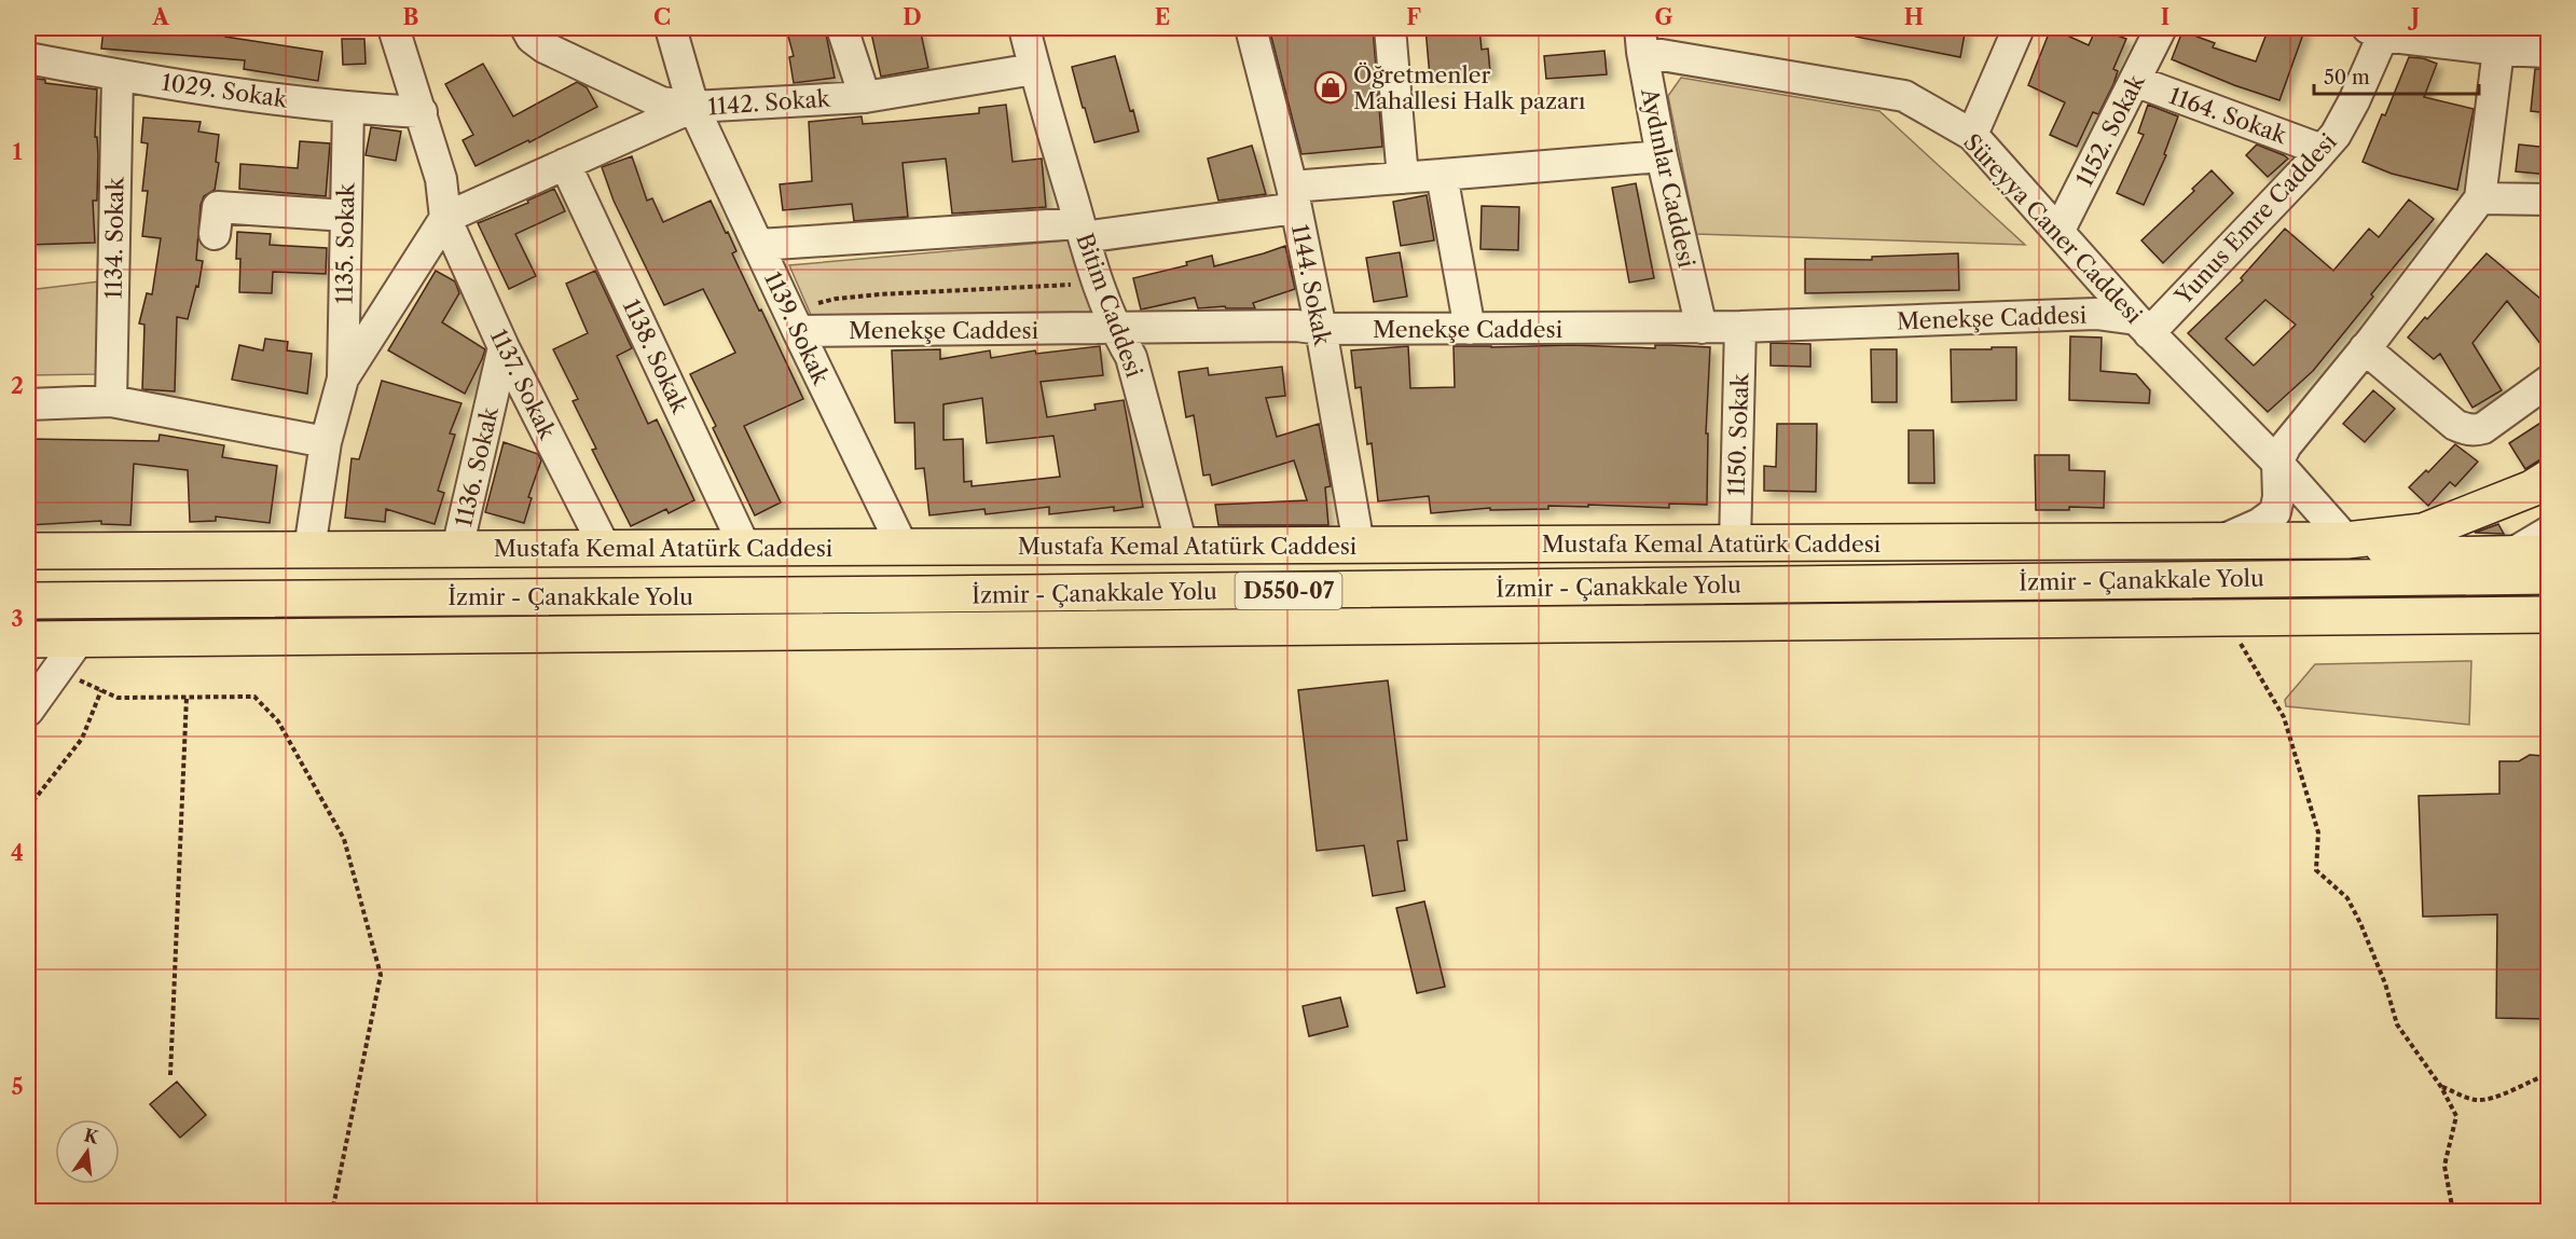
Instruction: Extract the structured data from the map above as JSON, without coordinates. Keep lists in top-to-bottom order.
{
  "streets": {
    "main road": ["Mustafa Kemal Atatürk Caddesi", "İzmir - Çanakkale Yolu", "D550-07"],
    "street": [
      "1029. Sokak",
      "1142. Sokak",
      "1164. Sokak",
      "1152. Sokak",
      "Aydınlar Caddesi",
      "Yunus Emre Caddesi",
      "Süreyya Caner Caddesi",
      "1134. Sokak",
      "1135. Sokak",
      "1144. Sokak",
      "Bitim Caddesi",
      "Menekşe Caddesi",
      "1139. Sokak",
      "1138. Sokak",
      "1137. Sokak",
      "1150. Sokak",
      "1136. Sokak"
    ]
  },
  "crossings": [
    ["1029. Sokak", "1134. Sokak"],
    ["1029. Sokak", "1135. Sokak"],
    ["1029. Sokak", "1137. Sokak"],
    ["1142. Sokak", "Bitim Caddesi"],
    ["1142. Sokak", "1139. Sokak"],
    ["1142. Sokak", "1138. Sokak"],
    ["1142. Sokak", "1137. Sokak"],
    ["1164. Sokak", "1152. Sokak"],
    ["1164. Sokak", "Yunus Emre Caddesi"],
    ["1152. Sokak", "Süreyya Caner Caddesi"],
    ["Aydınlar Caddesi", "Süreyya Caner Caddesi"],
    ["Aydınlar Caddesi", "Menekşe Caddesi"],
    ["Yunus Emre Caddesi", "Süreyya Caner Caddesi"],
    ["Yunus Emre Caddesi", "Menekşe Caddesi"],
    ["Süreyya Caner Caddesi", "Menekşe Caddesi"],
    ["Süreyya Caner Caddesi", "Mustafa Kemal Atatürk Caddesi"],
    ["1144. Sokak", "Menekşe Caddesi"],
    ["1144. Sokak", "Mustafa Kemal Atatürk Caddesi"],
    ["Bitim Caddesi", "Menekşe Caddesi"],
    ["Bitim Caddesi", "Mustafa Kemal Atatürk Caddesi"],
    ["Menekşe Caddesi", "1139. Sokak"],
    ["Menekşe Caddesi", "1150. Sokak"],
    ["1139. Sokak", "Mustafa Kemal Atatürk Caddesi"],
    ["1138. Sokak", "Mustafa Kemal Atatürk Caddesi"],
    ["1137. Sokak", "1136. Sokak"],
    ["1137. Sokak", "Mustafa Kemal Atatürk Caddesi"],
    ["1150. Sokak", "Mustafa Kemal Atatürk Caddesi"],
    ["1136. Sokak", "Mustafa Kemal Atatürk Caddesi"]
  ],
  "places": {
    "shop": ["Öğretmenler Mahallesi Halk pazarı"]
  },
  "scale_bar": "50 m",
  "north": "top",
  "grid": {
    "columns": [
      "A",
      "B",
      "C",
      "D",
      "E",
      "F",
      "G",
      "H",
      "I",
      "J"
    ],
    "rows": [
      "1",
      "2",
      "3",
      "4",
      "5"
    ]
  }
}
